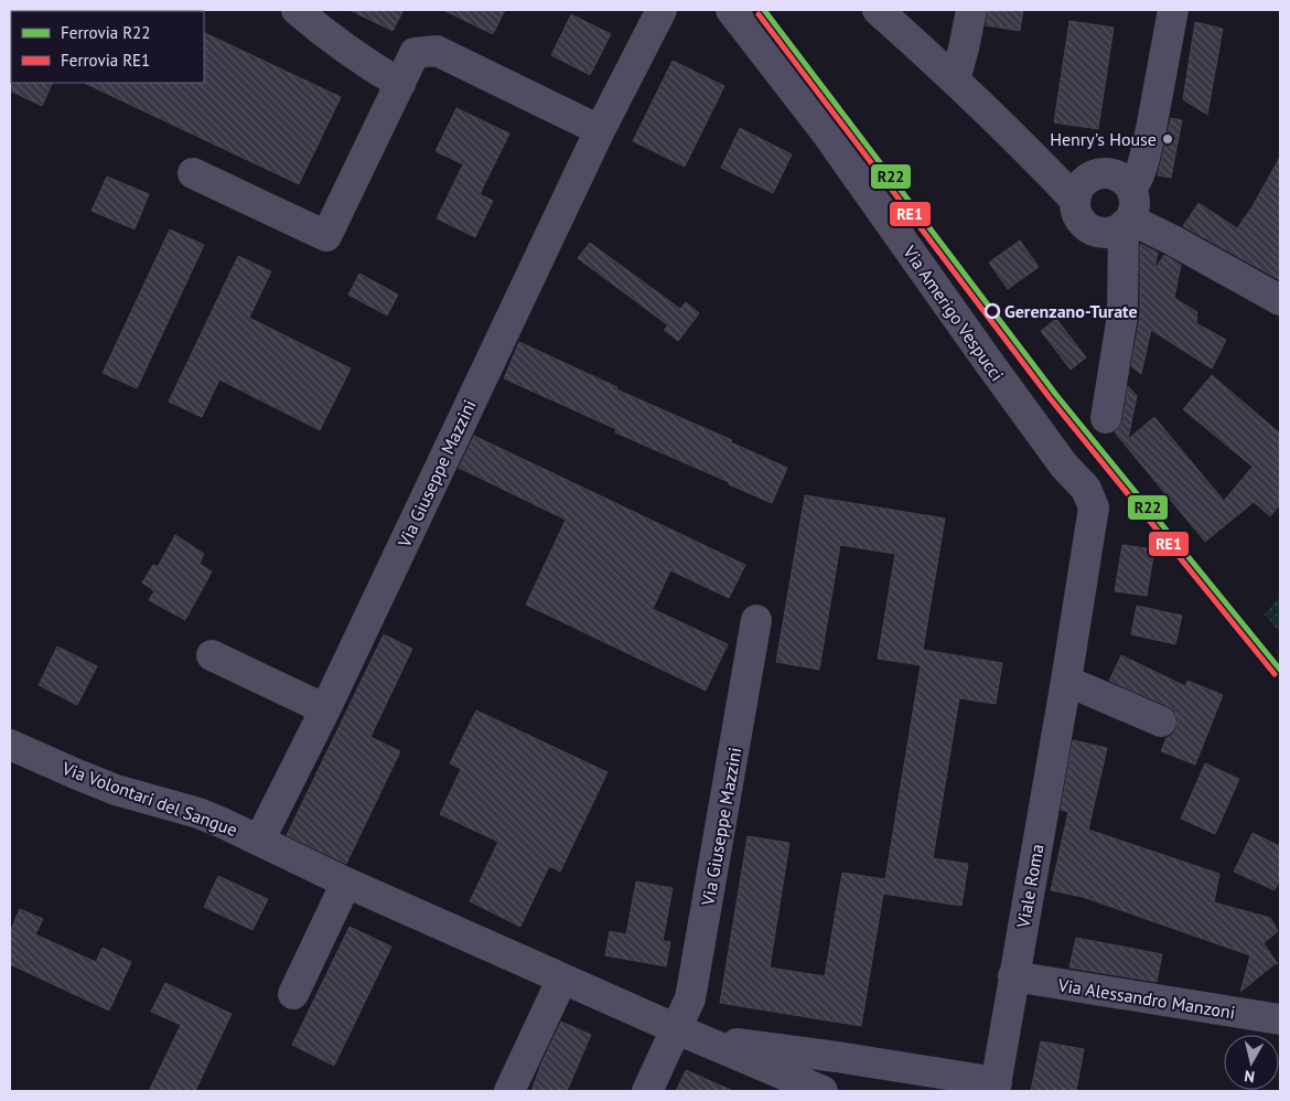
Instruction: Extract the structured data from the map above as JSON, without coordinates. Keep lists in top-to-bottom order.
{
  "streets": {
    "street": [
      "Via Amerigo Vespucci",
      "Via Giuseppe Mazzini",
      "Via Volontari del Sangue",
      "Viale Roma",
      "Via Alessandro Manzoni"
    ]
  },
  "crossings": [
    ["Via Amerigo Vespucci", "Viale Roma"],
    ["Via Giuseppe Mazzini", "Via Volontari del Sangue"],
    ["Viale Roma", "Via Alessandro Manzoni"]
  ],
  "places": ["Henry's House", "Gerenzano-Turate"],
  "lines": ["rail line R22", "rail line RE1"],
  "legend": ["Ferrovia R22", "Ferrovia RE1"],
  "north": "bottom"
}
